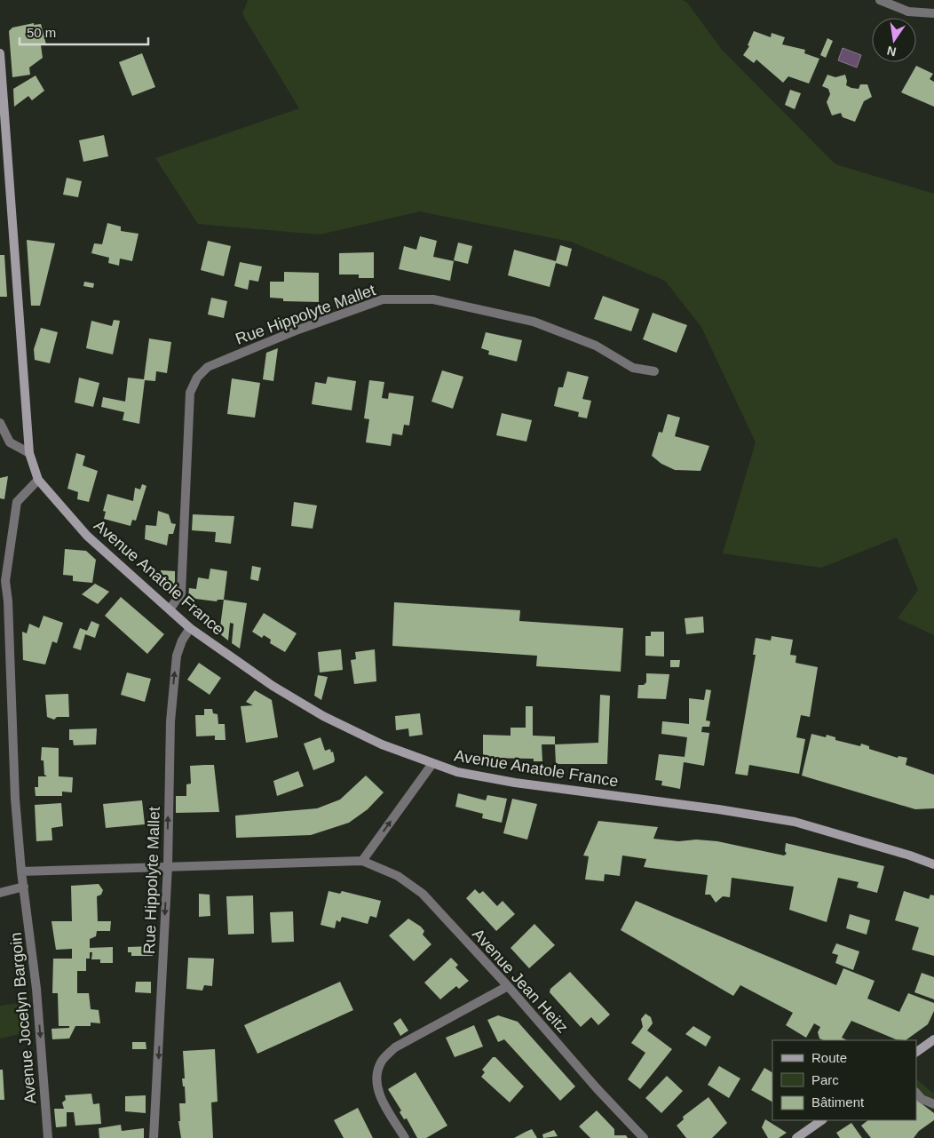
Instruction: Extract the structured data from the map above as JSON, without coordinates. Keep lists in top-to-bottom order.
{
  "streets": {
    "main road": ["Avenue Anatole France"],
    "street": ["Rue Hippolyte Mallet", "Avenue Jean Heitz", "Avenue Jocelyn Bargoin"]
  },
  "crossings": [
    ["Rue Hippolyte Mallet", "Avenue Anatole France"],
    ["Rue Hippolyte Mallet", "Avenue Jean Heitz"],
    ["Avenue Anatole France", "Avenue Jocelyn Bargoin"],
    ["Avenue Jean Heitz", "Avenue Jocelyn Bargoin"]
  ],
  "one_way": ["Avenue Jocelyn Bargoin"],
  "legend": ["Route", "Parc", "Bâtiment"],
  "scale_bar": "50 m",
  "north": "bottom"
}
